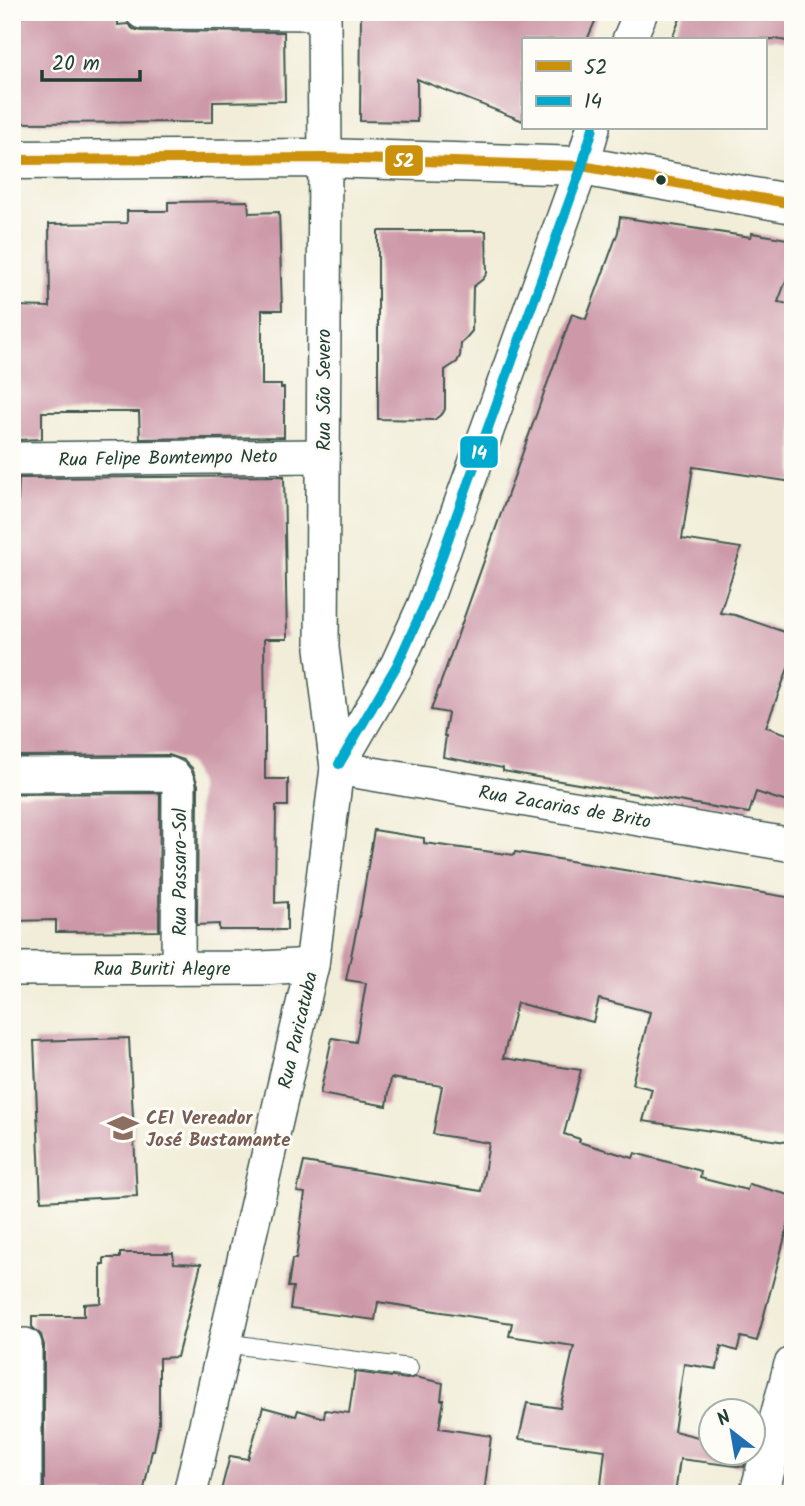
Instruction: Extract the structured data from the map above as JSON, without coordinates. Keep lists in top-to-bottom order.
{
  "streets": {
    "street": [
      "Rua São Severo",
      "Rua Felipe Bomtempo Neto",
      "Rua Zacarias de Brito",
      "Rua Passaro-Sol",
      "Rua Buriti Alegre",
      "Rua Paricatuba"
    ]
  },
  "crossings": [
    ["Rua São Severo", "Rua Felipe Bomtempo Neto"],
    ["Rua São Severo", "Rua Zacarias de Brito"],
    ["Rua São Severo", "Rua Paricatuba"],
    ["Rua Zacarias de Brito", "Rua Paricatuba"],
    ["Rua Passaro-Sol", "Rua Buriti Alegre"],
    ["Rua Buriti Alegre", "Rua Paricatuba"]
  ],
  "places": {
    "school or university": ["CEI Vereador José Bustamante"]
  },
  "lines": ["transit line 14", "transit line 52"],
  "legend": ["52", "14"],
  "scale_bar": "20 m",
  "north": "top left"
}
